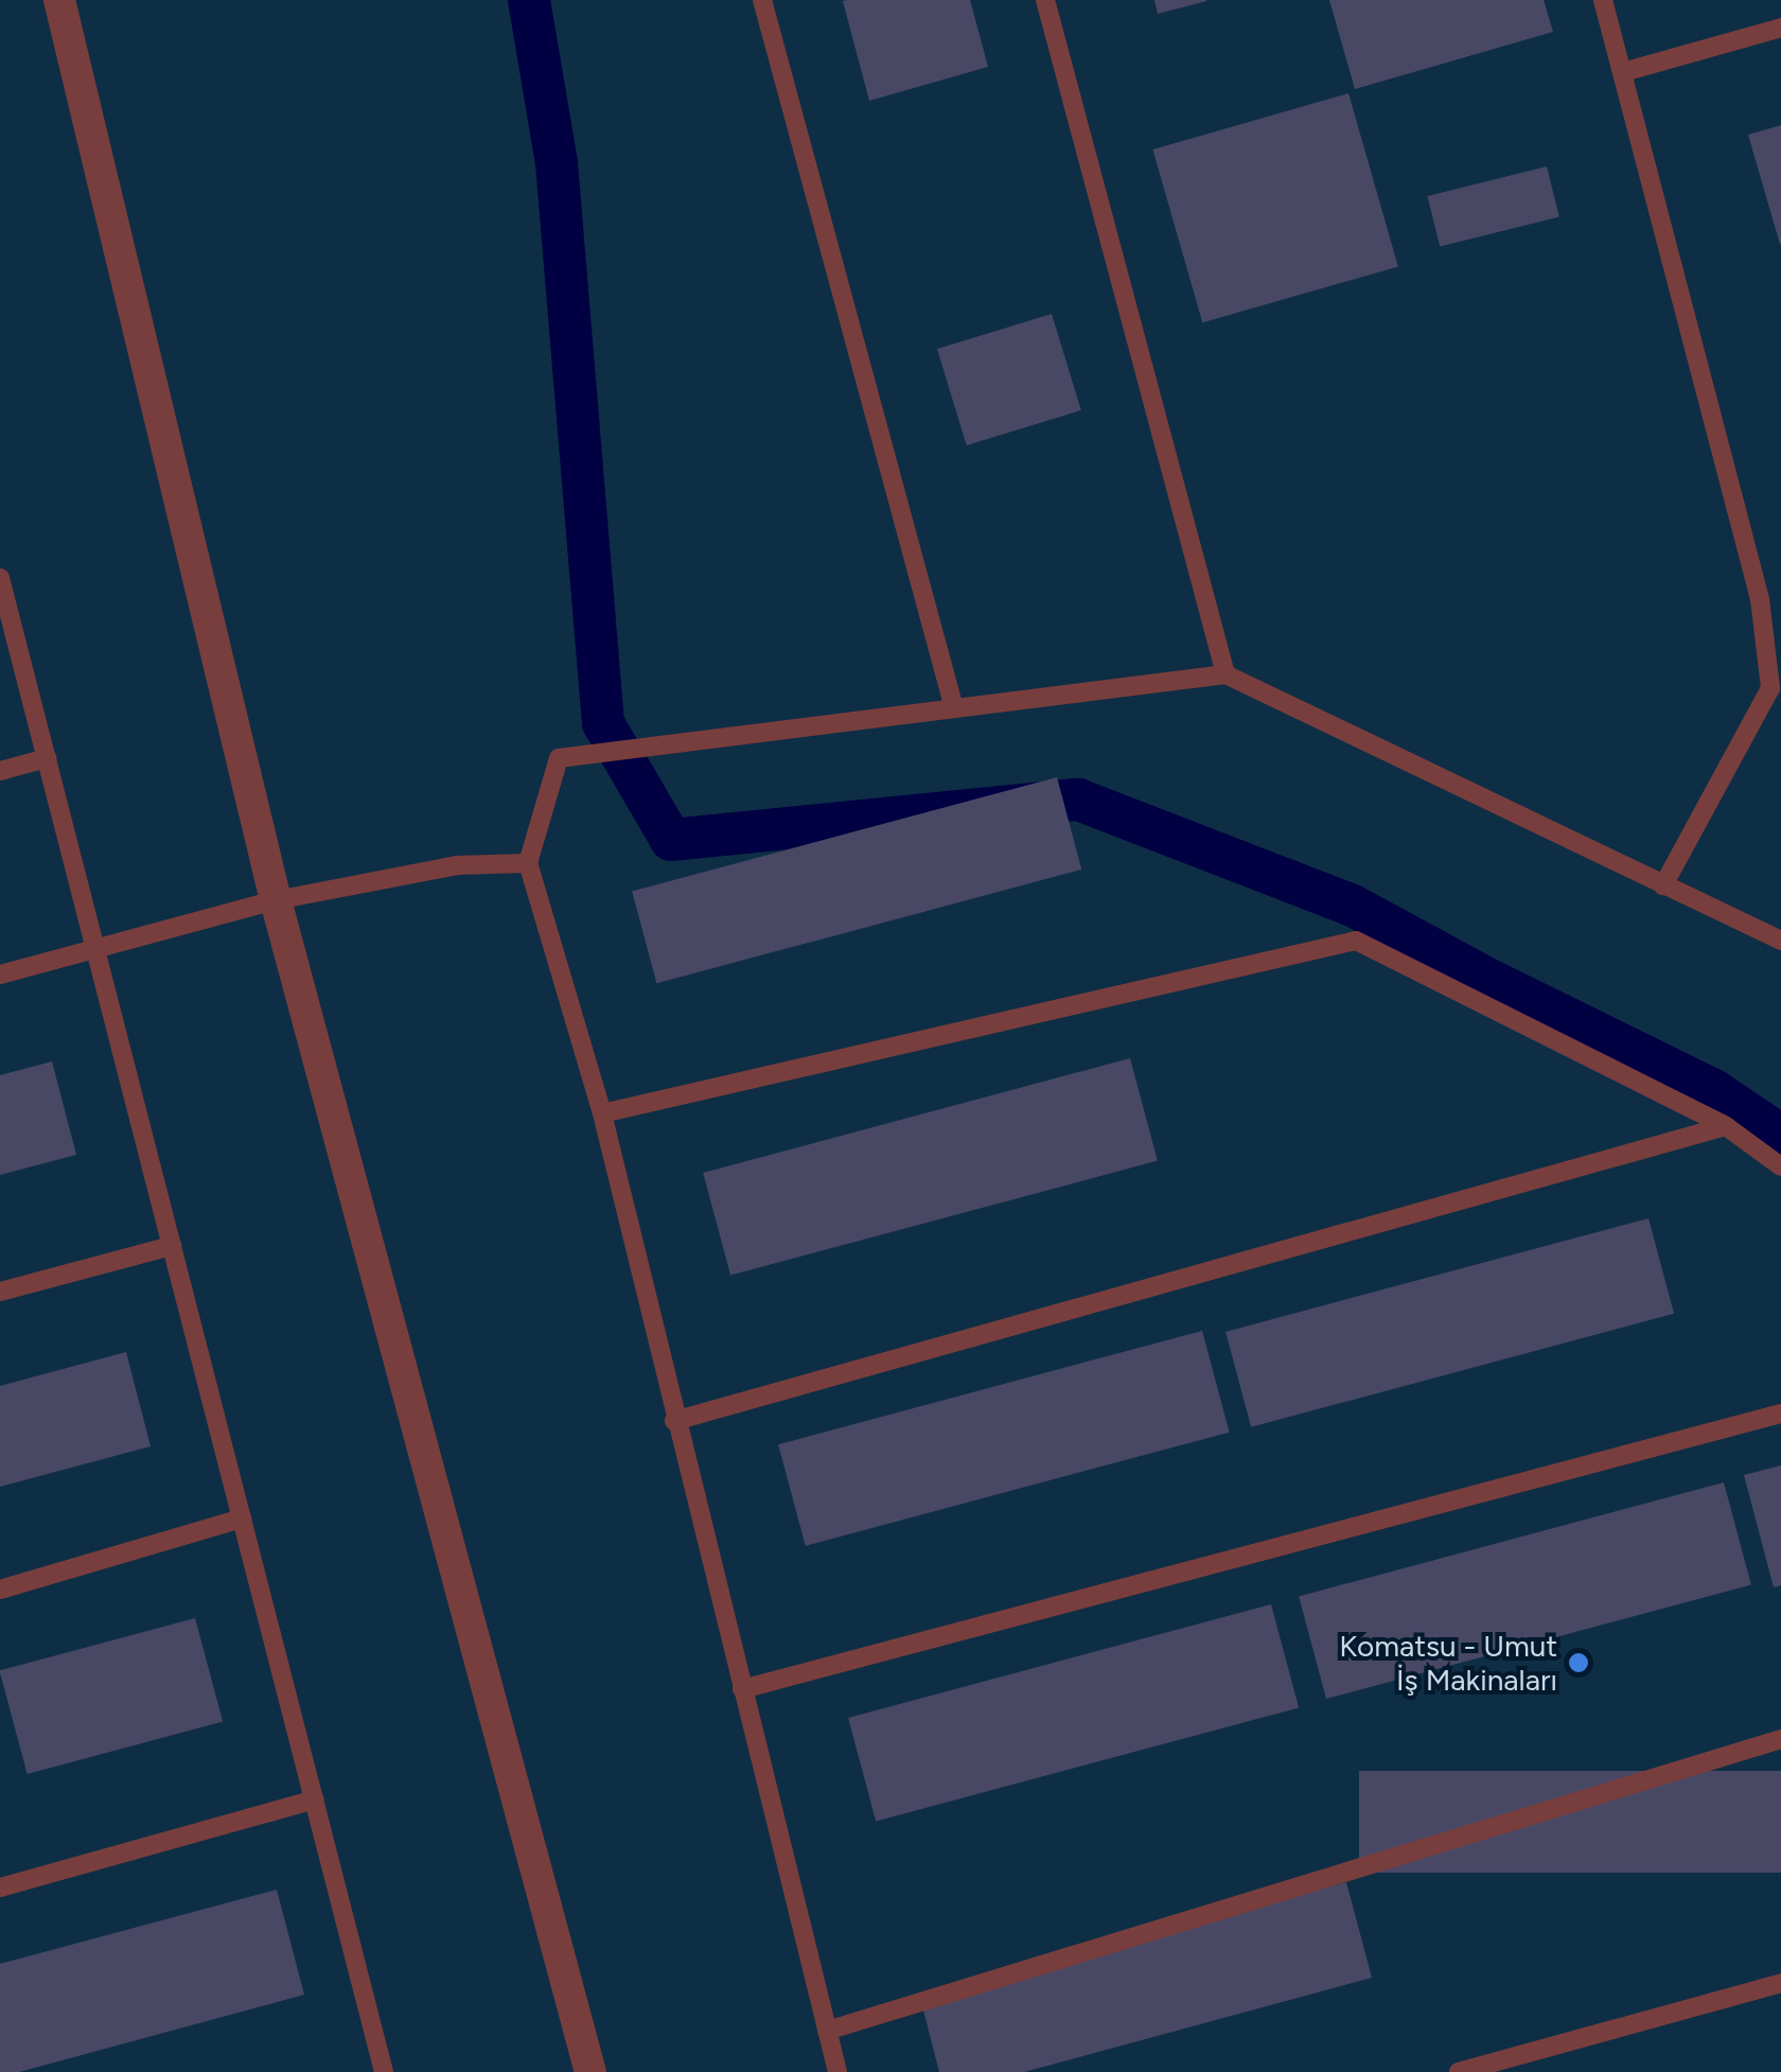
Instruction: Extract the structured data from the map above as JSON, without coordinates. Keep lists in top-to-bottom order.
{
  "places": ["Komatsu - Umut İş Makinaları"]
}
